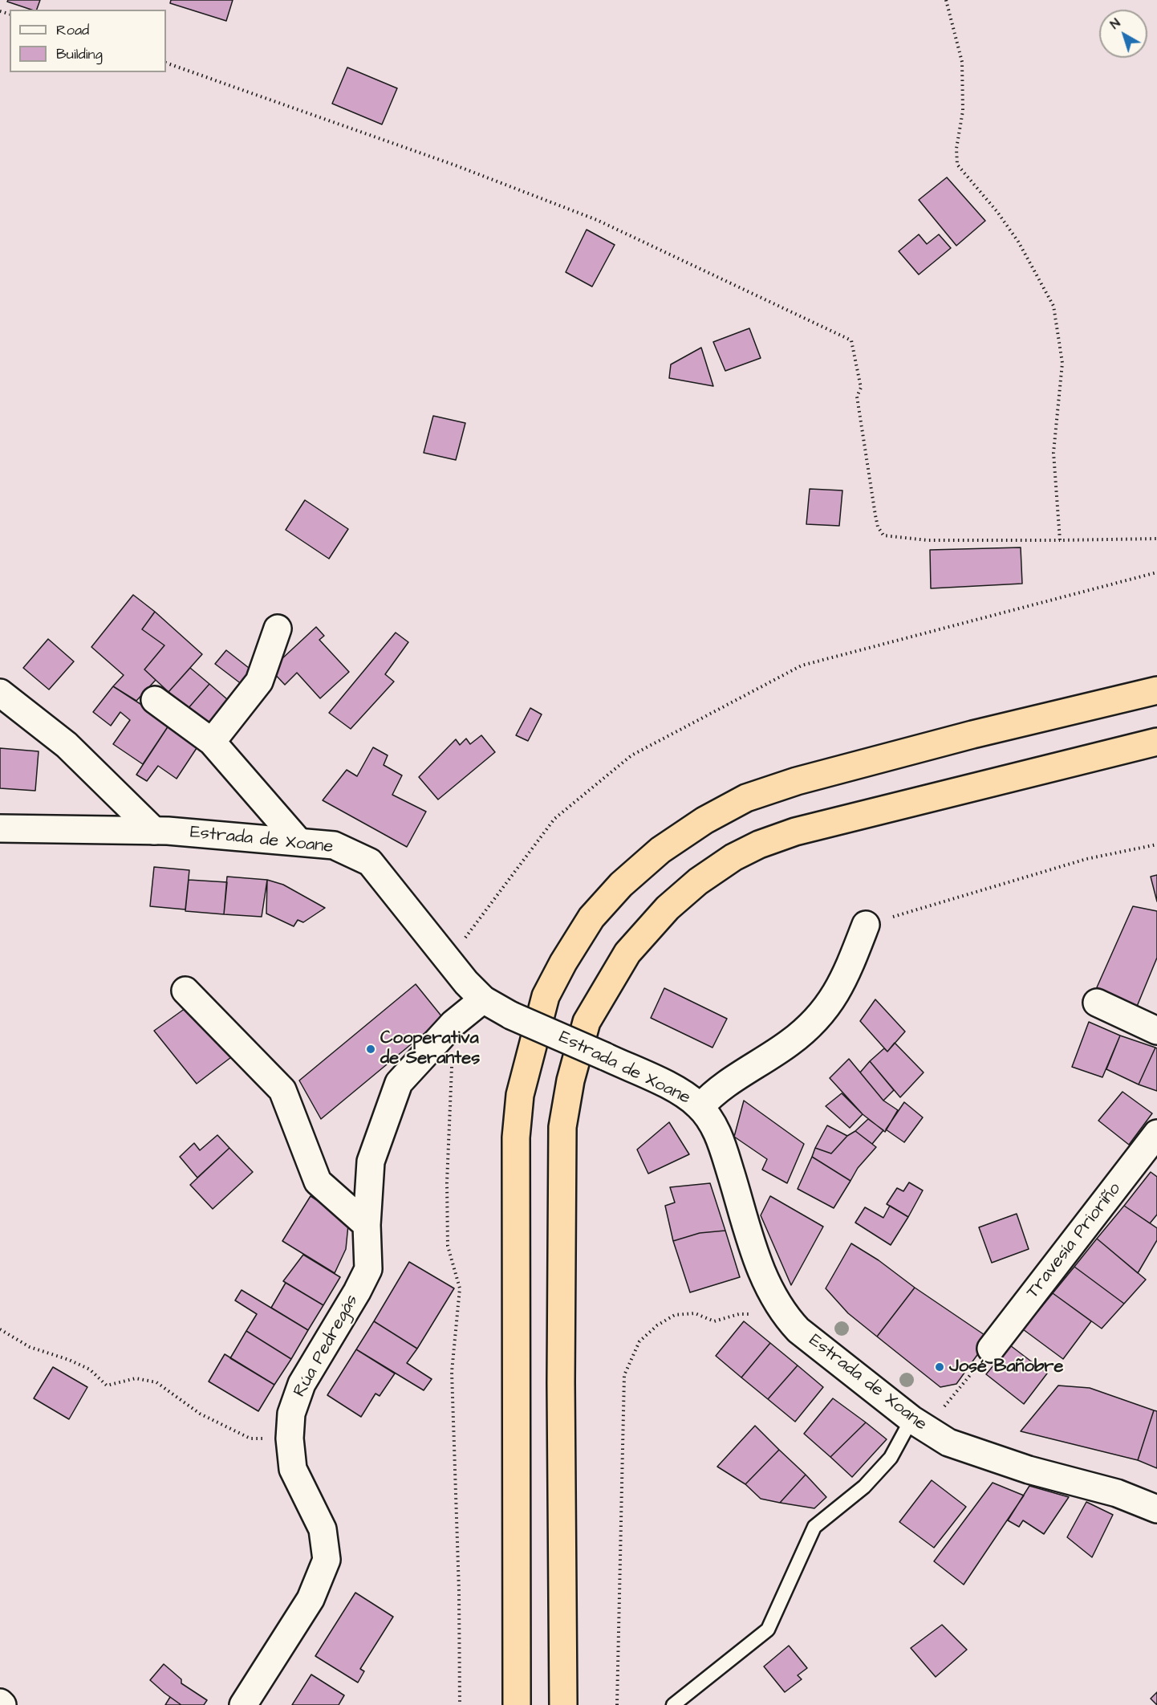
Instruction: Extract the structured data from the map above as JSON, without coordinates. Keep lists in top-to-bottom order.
{
  "streets": {
    "street": ["Estrada de Xoane", "Travesía Prioriño", "Rúa Pedregás"]
  },
  "crossings": [
    ["Estrada de Xoane", "Rúa Pedregás"]
  ],
  "places": ["Cooperativa de Serantes", "José Bañobre"],
  "legend": ["Road", "Building"],
  "north": "top left"
}
